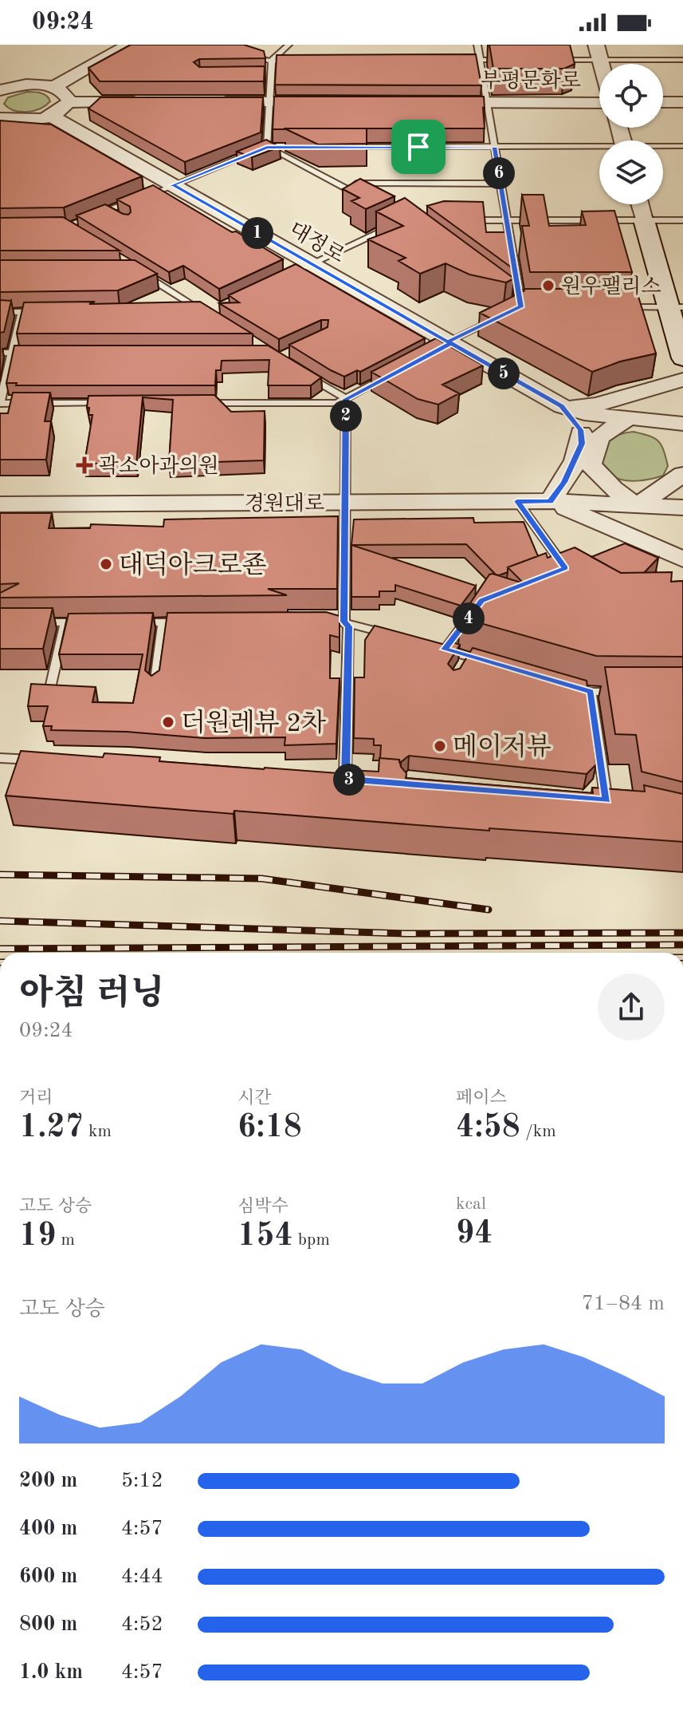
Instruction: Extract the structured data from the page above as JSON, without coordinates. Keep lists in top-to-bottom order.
{
  "streets": {
    "street": ["부평문화로", "대정로", "경원대로"]
  },
  "places": {
    "other": [
      "원우팰리스",
      "대덕아크로죤",
      "더원레뷰 2차",
      "메이저뷰"
    ],
    "health": ["곽소아과의원"]
  },
  "page": {
    "status": "09:24",
    "pins": [
      "6",
      "1",
      "5",
      "2",
      "4",
      "3"
    ],
    "heading": ["아침 러닝", "09:24"],
    "stats": [
      ["거리", "1.27 km"],
      ["시간", "6:18"],
      ["페이스", "4:58 /km"],
      ["고도 상승", "19 m"],
      ["심박수", "154 bpm"],
      ["kcal", "94"]
    ],
    "chart": ["고도 상승", "71–84 m"],
    "list": [
      {
        "name": "200 m",
        "note": "5:12"
      },
      {
        "name": "400 m",
        "note": "4:57"
      },
      {
        "name": "600 m",
        "note": "4:44"
      },
      {
        "name": "800 m",
        "note": "4:52"
      },
      {
        "name": "1.0 km",
        "note": "4:57"
      }
    ]
  }
}
